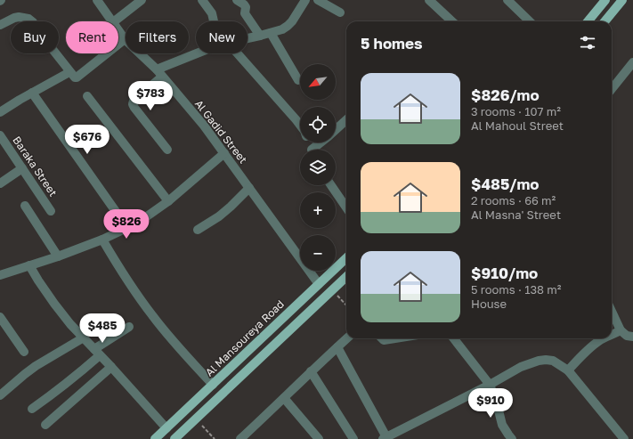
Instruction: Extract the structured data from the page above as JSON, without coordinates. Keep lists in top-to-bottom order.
{
  "streets": {
    "main road": ["Al Mansoureya Road"],
    "street": ["Al Gadid Street", "Baraka Street"]
  },
  "crossings": [
    ["Al Gadid Street", "Al Mansoureya Road"]
  ],
  "north": "bottom left",
  "page": {
    "chip": [
      "Buy",
      "Rent",
      "Filters",
      "New"
    ],
    "heading": "5 homes",
    "map_buttons": ["+", "−"],
    "list": [
      {
        "name": "$826/mo",
        "note": "3 rooms · 107 m² · Al Mahoul Street"
      },
      {
        "name": "$485/mo",
        "note": "2 rooms · 66 m² · Al Masna' Street"
      },
      {
        "name": "$910/mo",
        "note": "5 rooms · 138 m² · House"
      }
    ],
    "price": [
      "$783",
      "$676",
      "$826",
      "$485",
      "$910"
    ]
  }
}
